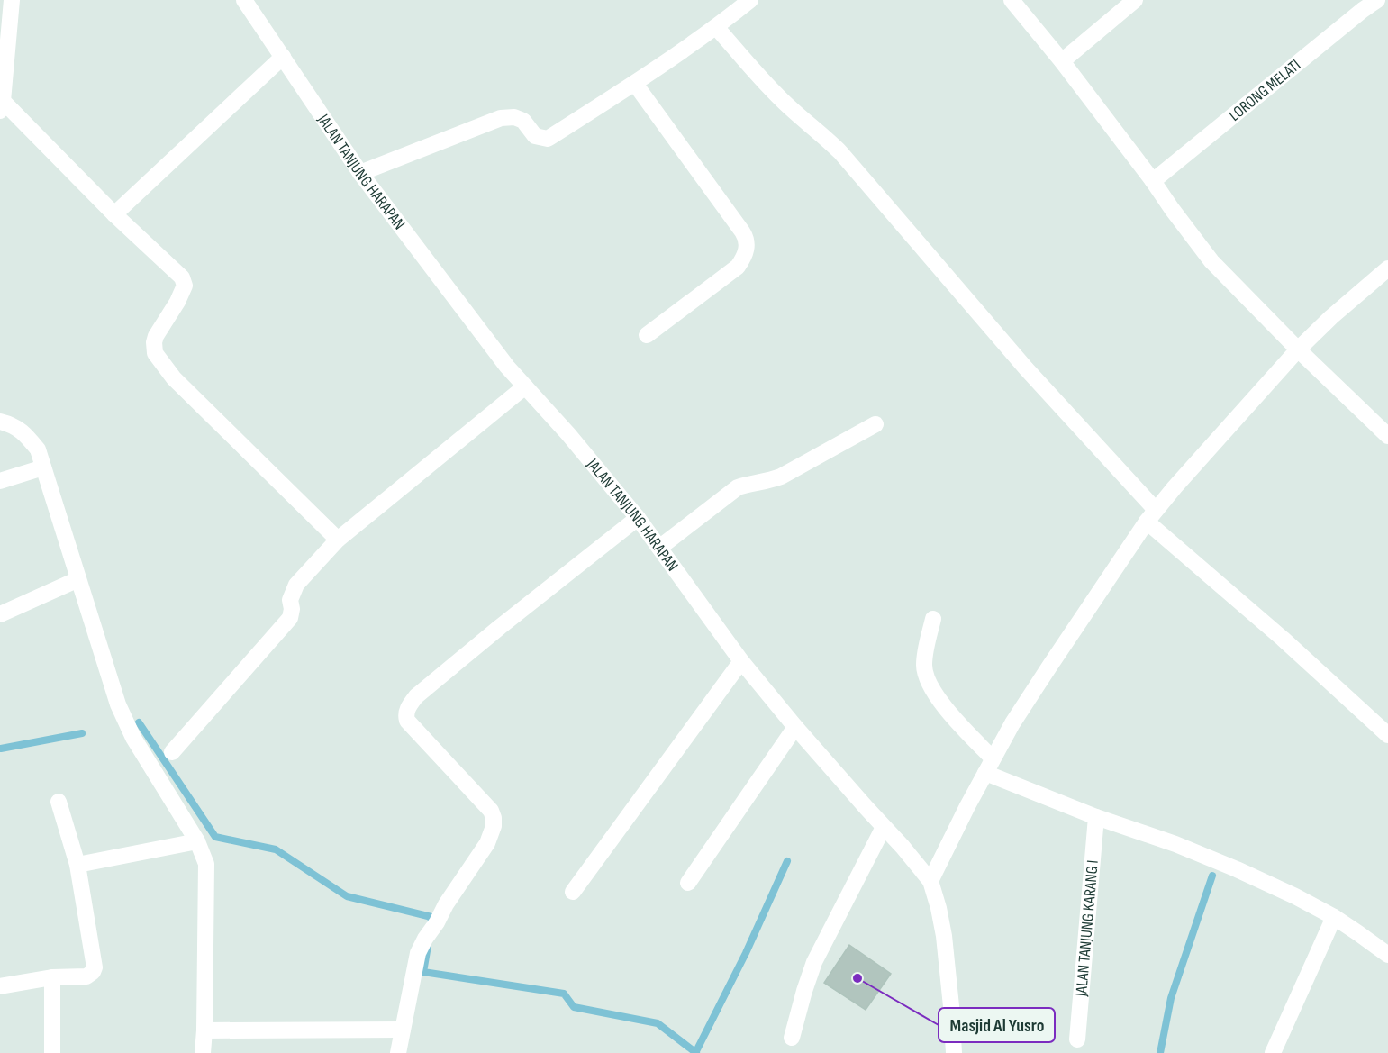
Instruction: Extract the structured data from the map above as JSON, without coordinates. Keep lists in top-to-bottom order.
{
  "streets": {
    "street": ["LORONG MELATI", "JALAN TANJUNG HARAPAN", "JALAN TANJUNG KARANG I"]
  },
  "places": ["Masjid Al Yusro"]
}
